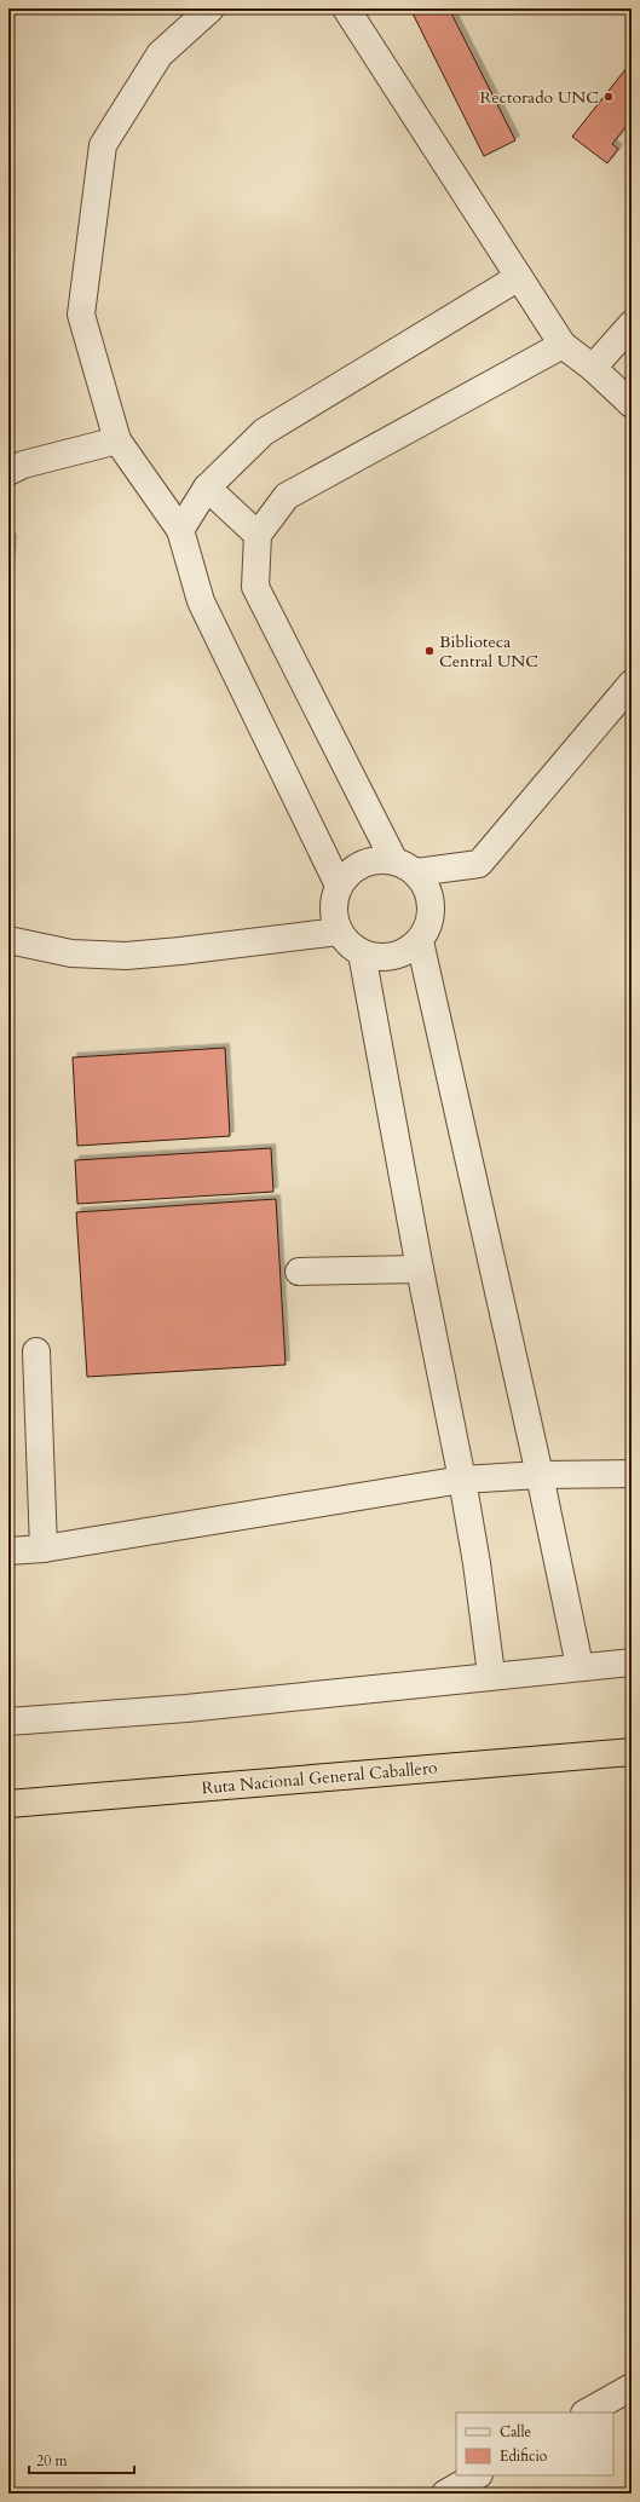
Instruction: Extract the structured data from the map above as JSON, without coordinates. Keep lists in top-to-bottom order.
{
  "streets": {
    "highway": ["Ruta Nacional General Caballero"]
  },
  "places": ["Rectorado UNC", "Biblioteca Central UNC"],
  "legend": ["Calle", "Edificio"],
  "scale_bar": "20 m"
}
